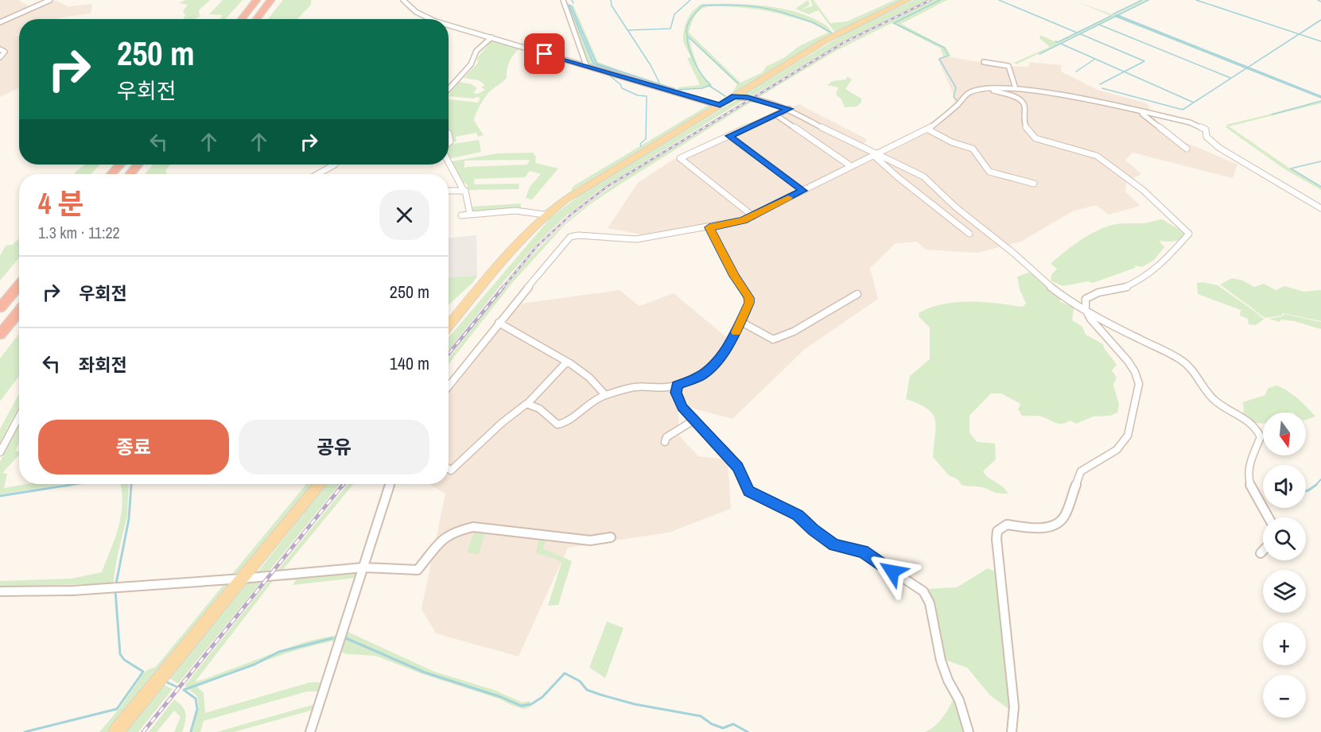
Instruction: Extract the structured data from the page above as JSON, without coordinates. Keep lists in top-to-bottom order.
{
  "north": "bottom",
  "page": {
    "turn": ["250 m", "우회전"],
    "heading": ["4 분", "1.3 km · 11:22"],
    "list": [
      {
        "name": "우회전",
        "value": "250 m"
      },
      {
        "name": "좌회전",
        "value": "140 m"
      }
    ],
    "buttons": ["종료", "공유"],
    "map_buttons": ["+", "−"]
  }
}
